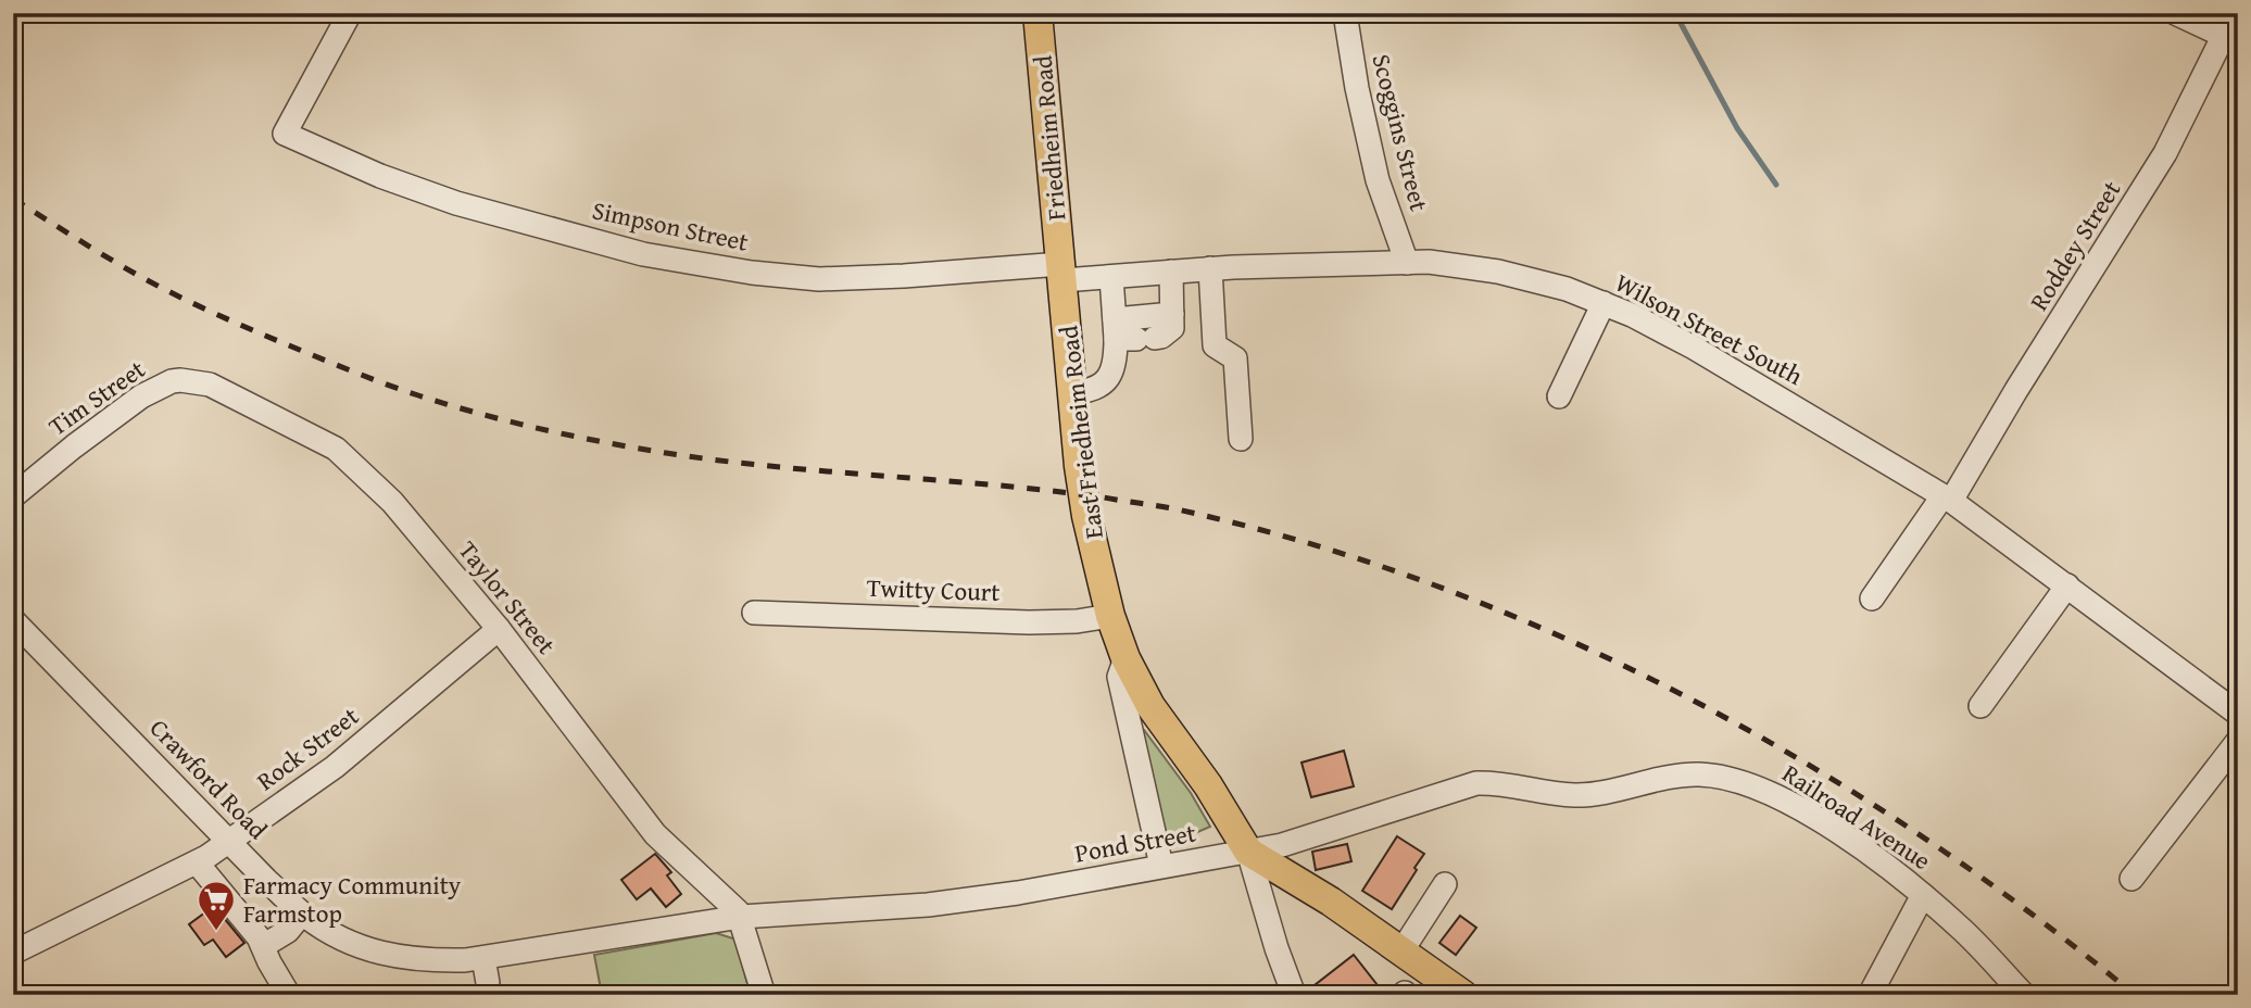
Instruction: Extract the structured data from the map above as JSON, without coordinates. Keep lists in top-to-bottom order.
{
  "streets": {
    "main road": ["Friedheim Road", "East Friedheim Road"],
    "street": [
      "Scoggins Street",
      "Simpson Street",
      "Roddey Street",
      "Wilson Street South",
      "Tim Street",
      "Twitty Court",
      "Taylor Street",
      "Rock Street",
      "Crawford Road",
      "Railroad Avenue",
      "Pond Street"
    ]
  },
  "crossings": [
    ["Scoggins Street", "Wilson Street South"],
    ["Friedheim Road", "Simpson Street"],
    ["Friedheim Road", "Wilson Street South"],
    ["Friedheim Road", "East Friedheim Road"],
    ["Simpson Street", "Wilson Street South"],
    ["Simpson Street", "East Friedheim Road"],
    ["Roddey Street", "Wilson Street South"],
    ["Wilson Street South", "East Friedheim Road"],
    ["Tim Street", "Taylor Street"],
    ["East Friedheim Road", "Twitty Court"],
    ["East Friedheim Road", "Pond Street"],
    ["Taylor Street", "Rock Street"],
    ["Taylor Street", "Crawford Road"],
    ["Taylor Street", "Pond Street"],
    ["Rock Street", "Crawford Road"],
    ["Crawford Road", "Pond Street"],
    ["Railroad Avenue", "Pond Street"]
  ],
  "places": {
    "supermarket": ["Farmacy Community Farmstop"]
  }
}
